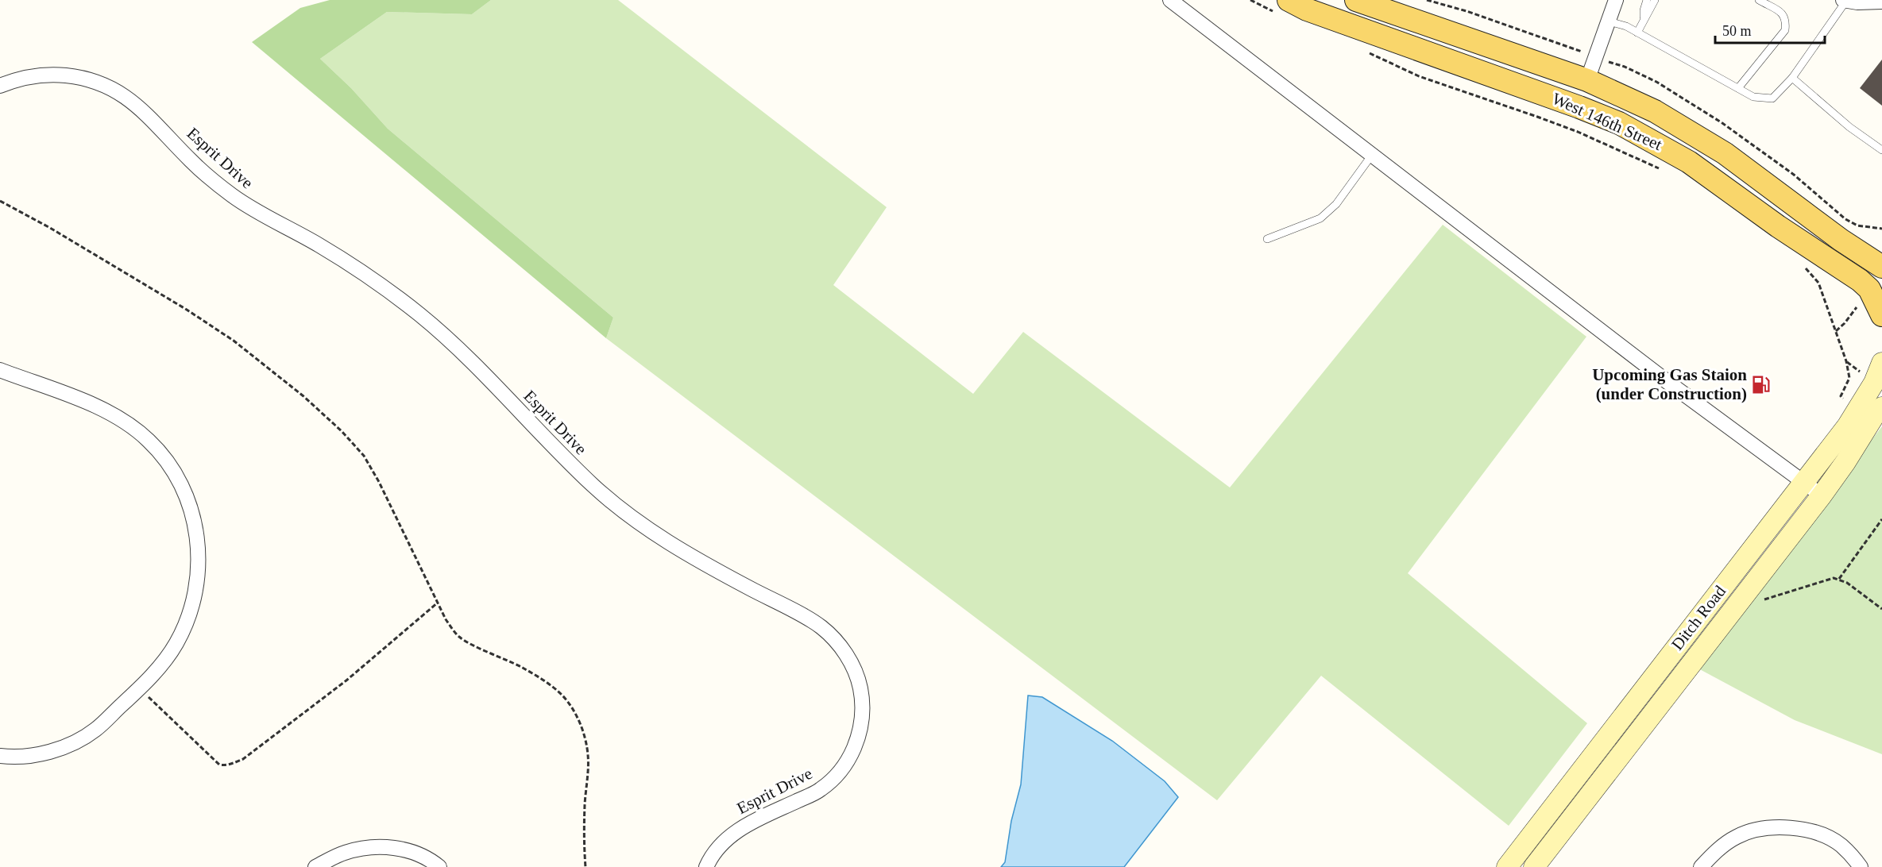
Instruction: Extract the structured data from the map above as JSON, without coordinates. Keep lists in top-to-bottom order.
{
  "streets": {
    "main road": ["West 146th Street"],
    "street": ["Esprit Drive", "Ditch Road"]
  },
  "places": {
    "fuel station": ["Upcoming Gas Staion (under Construction)"]
  },
  "scale_bar": "50 m"
}
